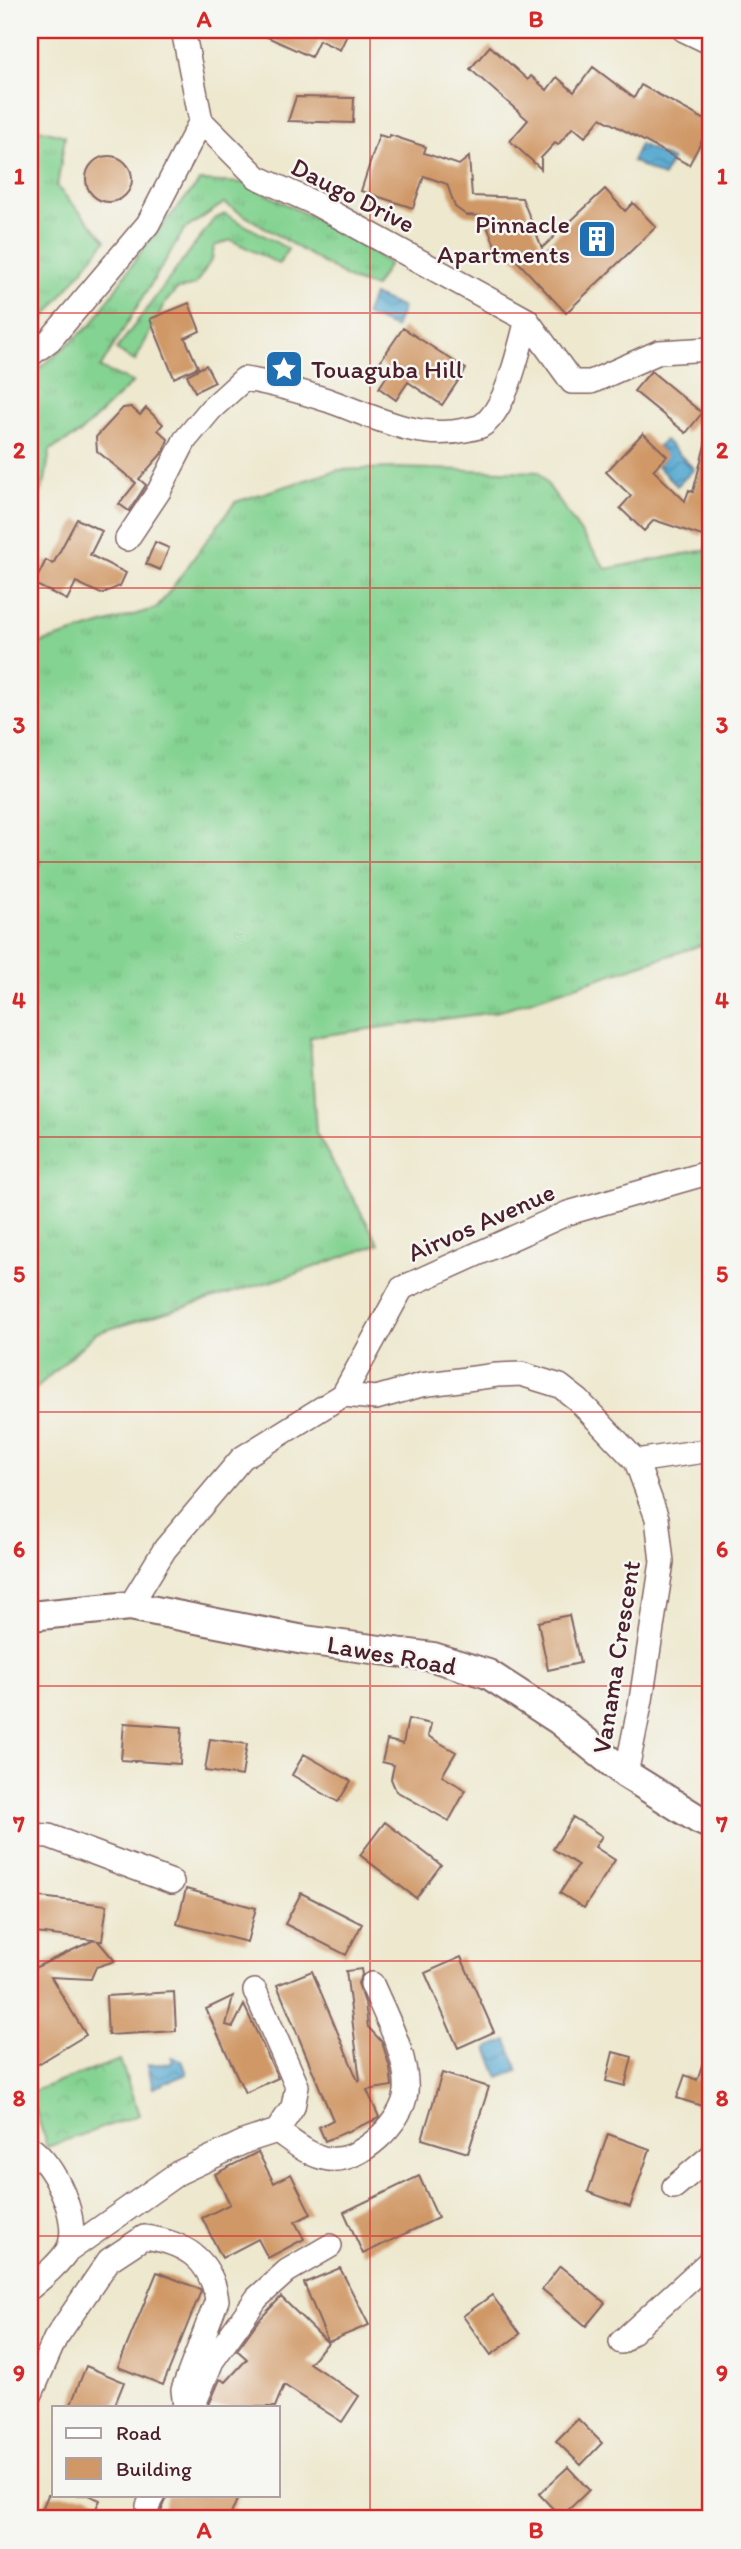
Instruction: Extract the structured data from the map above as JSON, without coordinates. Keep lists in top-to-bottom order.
{
  "streets": {
    "main road": ["Lawes Road"],
    "street": ["Daugo Drive", "Airvos Avenue", "Vanama Crescent"]
  },
  "crossings": [
    ["Airvos Avenue", "Lawes Road"],
    ["Airvos Avenue", "Vanama Crescent"],
    ["Lawes Road", "Vanama Crescent"]
  ],
  "places": {
    "building": ["Pinnacle Apartments"],
    "place": ["Touaguba Hill"]
  },
  "legend": ["Road", "Building"],
  "grid": {
    "columns": ["A", "B"],
    "rows": [
      "1",
      "2",
      "3",
      "4",
      "5",
      "6",
      "7",
      "8",
      "9"
    ]
  }
}
